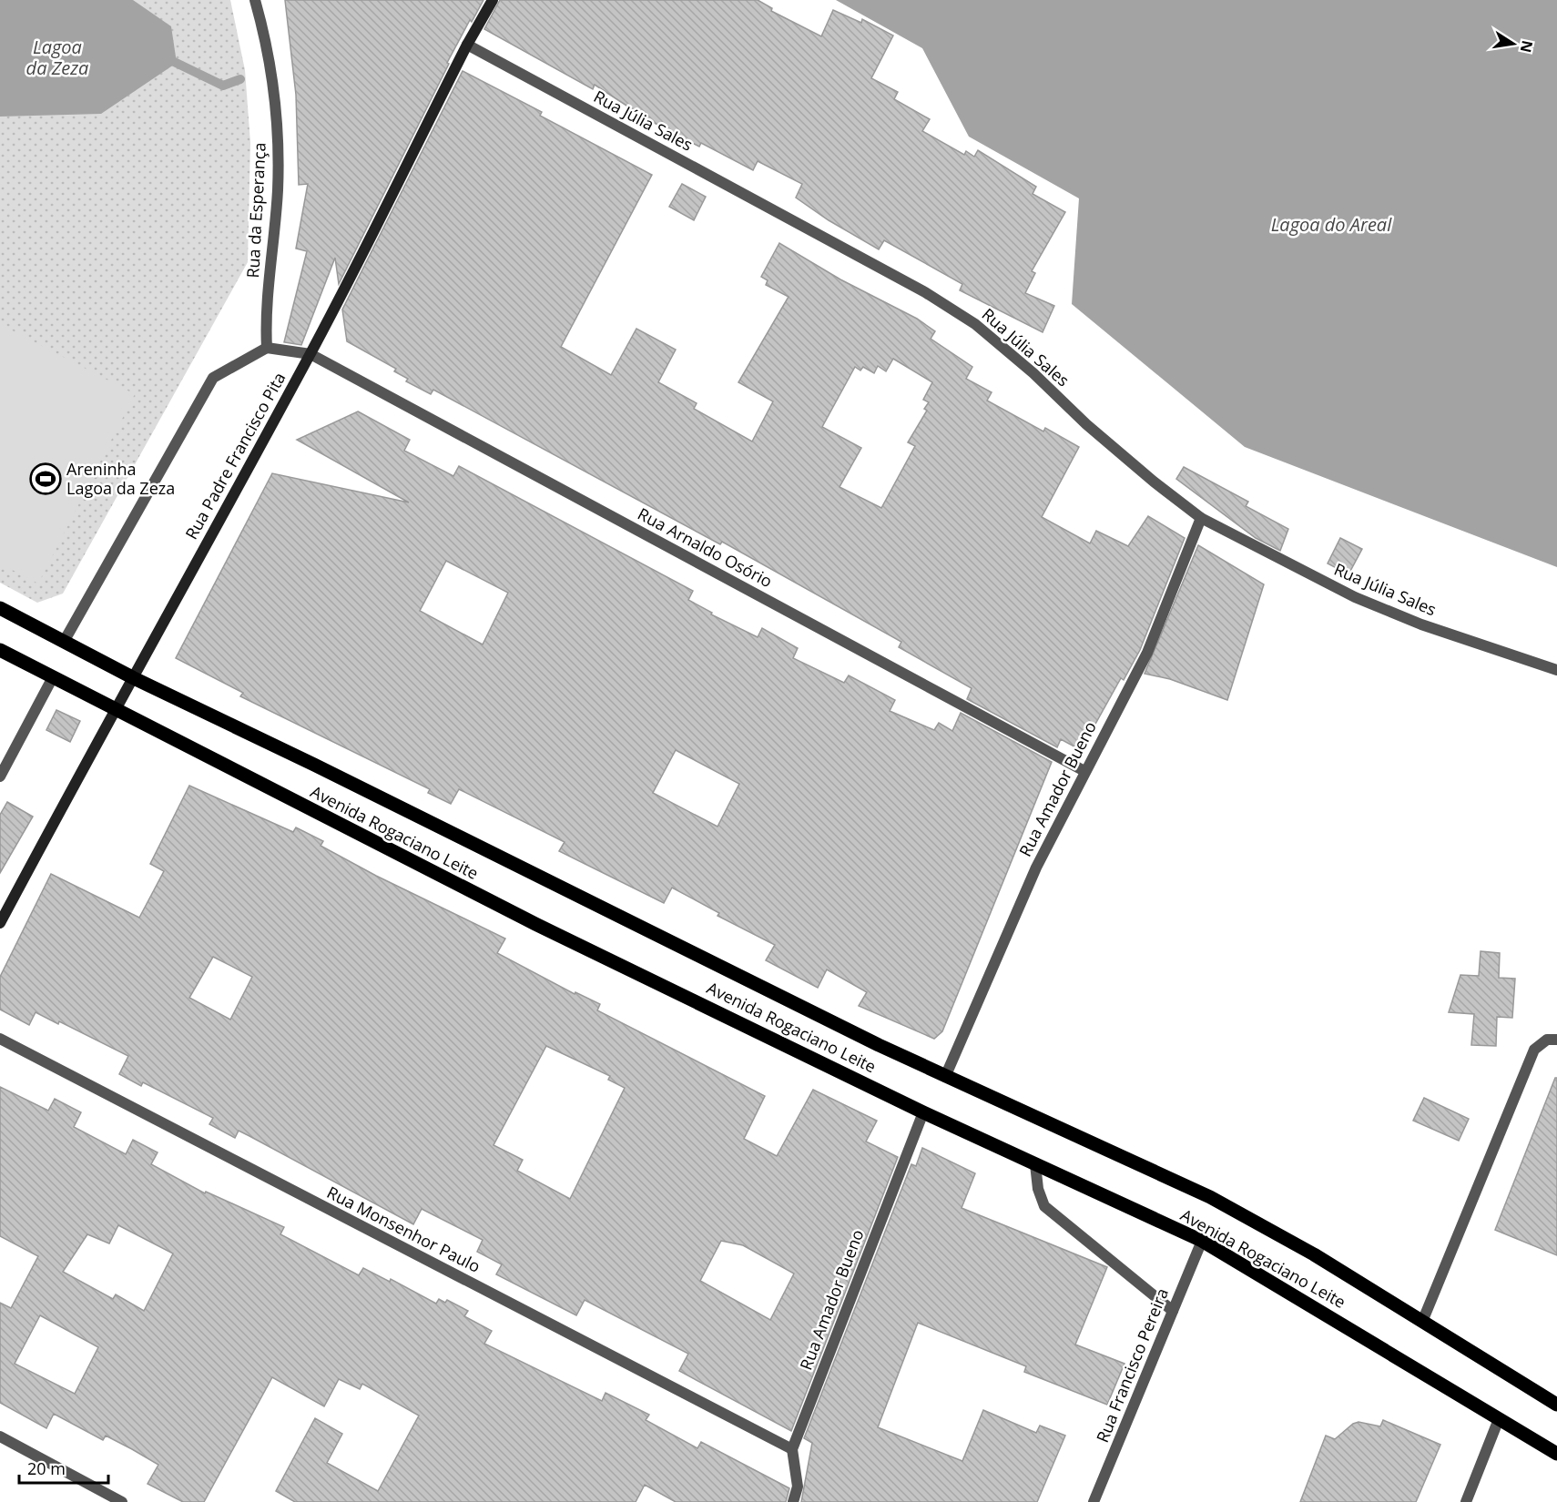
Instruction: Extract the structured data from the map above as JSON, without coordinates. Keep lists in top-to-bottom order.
{
  "streets": {
    "main road": ["Avenida Rogaciano Leite"],
    "street": [
      "Rua Júlia Sales",
      "Rua da Esperança",
      "Rua Padre Francisco Pita",
      "Rua Arnaldo Osório",
      "Rua Amador Bueno",
      "Rua Monsenhor Paulo",
      "Rua Francisco Pereira"
    ]
  },
  "crossings": [
    ["Rua Júlia Sales", "Rua Padre Francisco Pita"],
    ["Rua Júlia Sales", "Rua Amador Bueno"],
    ["Rua da Esperança", "Rua Padre Francisco Pita"],
    ["Rua Padre Francisco Pita", "Rua Arnaldo Osório"],
    ["Rua Padre Francisco Pita", "Avenida Rogaciano Leite"],
    ["Rua Arnaldo Osório", "Rua Amador Bueno"],
    ["Rua Amador Bueno", "Avenida Rogaciano Leite"],
    ["Rua Amador Bueno", "Rua Monsenhor Paulo"],
    ["Avenida Rogaciano Leite", "Rua Francisco Pereira"]
  ],
  "water": ["Lagoa da Zeza", "Lagoa do Areal"],
  "places": {
    "sports": ["Areninha Lagoa da Zeza"]
  },
  "scale_bar": "20 m",
  "north": "right"
}
